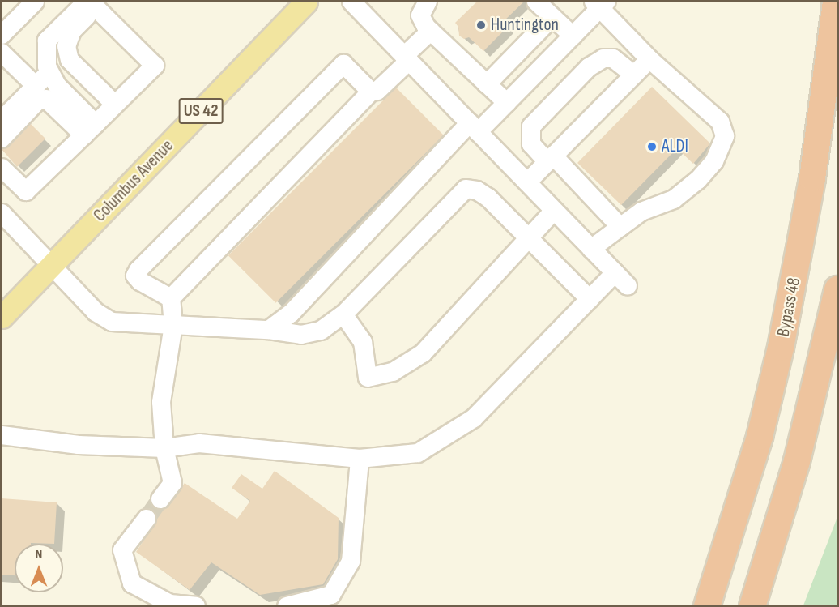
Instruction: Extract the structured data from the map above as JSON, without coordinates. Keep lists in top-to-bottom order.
{
  "streets": {
    "highway": ["Bypass 48"],
    "main road": ["US 42", "Columbus Avenue"]
  },
  "places": ["Huntington", "ALDI"],
  "north": "top"
}
